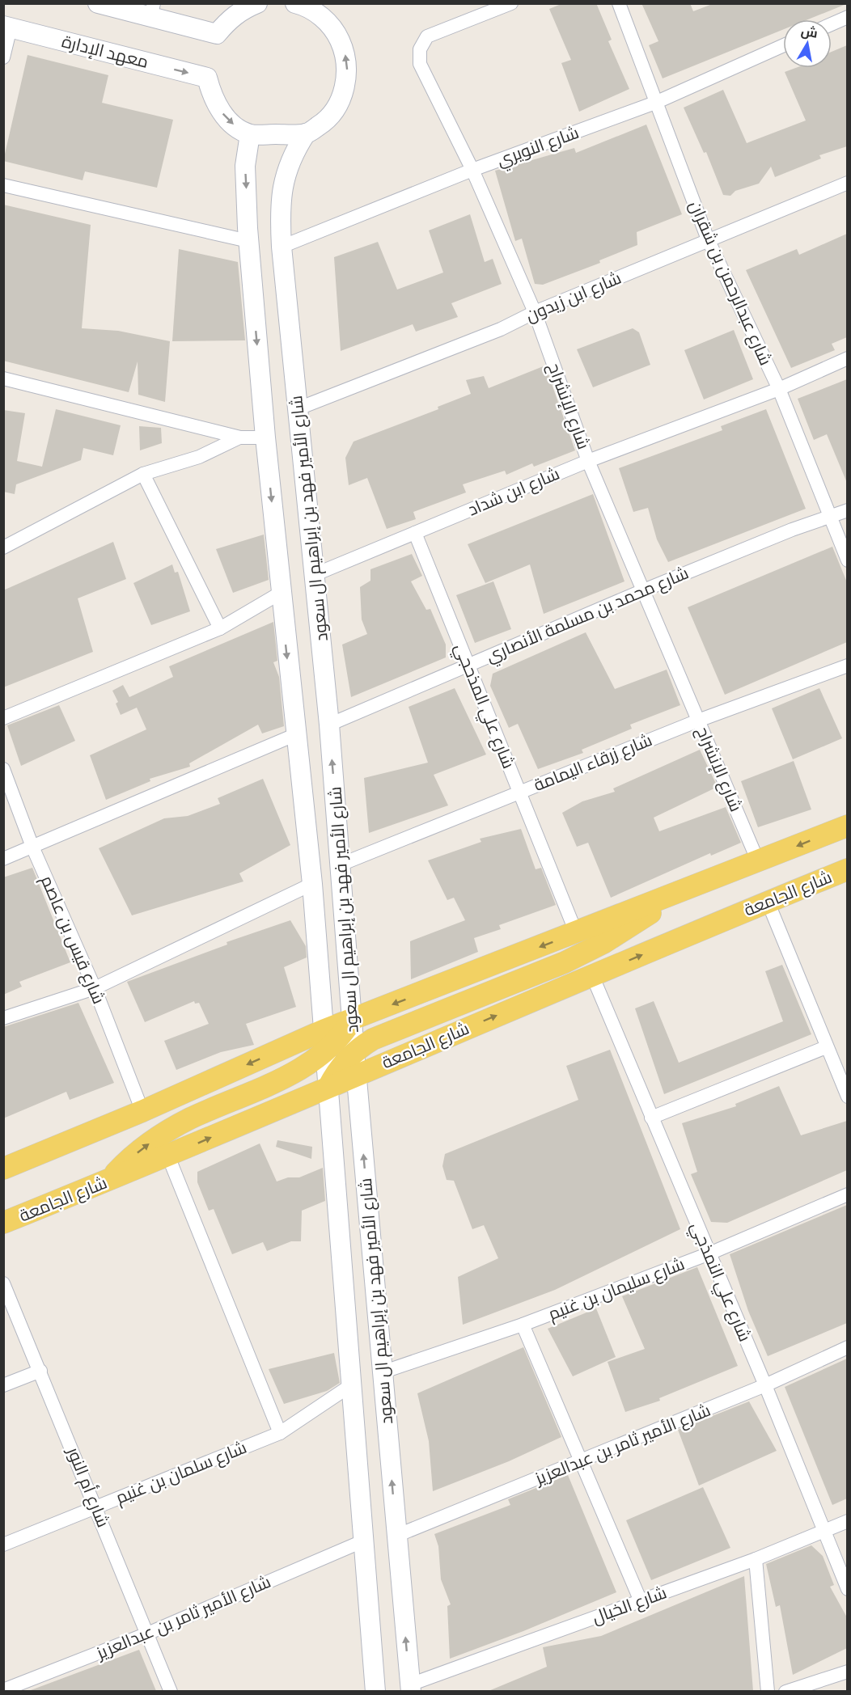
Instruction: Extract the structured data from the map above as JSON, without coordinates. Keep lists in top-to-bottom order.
{
  "streets": {
    "main road": ["معهد الإدارة", "شارع الأمير فهد بن إبراهيم ال سعود", "شارع الجامعة"],
    "street": [
      "شارع النويري",
      "شارع عبدالرحمن بن شقران",
      "شارع ابن زيدون",
      "شارع الإنشراح",
      "شارع ابن شداد",
      "شارع محمد بن مسلمة الأنصاري",
      "شارع علي المذحجي",
      "شارع زرقاء اليمامة",
      "شارع قيس بن عاصم",
      "شارع علي النمذجي",
      "شارع سليمان بن غنيم",
      "شارع الأمير ثامر بن عبدالعزيز",
      "شارع سلمان بن غنيم",
      "شارع أم النور",
      "شارع الخيال"
    ]
  },
  "crossings": [
    ["معهد الإدارة", "شارع الأمير فهد بن إبراهيم ال سعود"],
    ["شارع النويري", "شارع عبدالرحمن بن شقران"],
    ["شارع النويري", "شارع الإنشراح"],
    ["شارع النويري", "شارع الأمير فهد بن إبراهيم ال سعود"],
    ["شارع عبدالرحمن بن شقران", "شارع ابن زيدون"],
    ["شارع عبدالرحمن بن شقران", "شارع ابن شداد"],
    ["شارع عبدالرحمن بن شقران", "شارع محمد بن مسلمة الأنصاري"],
    ["شارع ابن زيدون", "شارع الإنشراح"],
    ["شارع ابن زيدون", "شارع الأمير فهد بن إبراهيم ال سعود"],
    ["شارع الإنشراح", "شارع ابن شداد"],
    ["شارع الإنشراح", "شارع محمد بن مسلمة الأنصاري"],
    ["شارع الإنشراح", "شارع زرقاء اليمامة"],
    ["شارع ابن شداد", "شارع الأمير فهد بن إبراهيم ال سعود"],
    ["شارع ابن شداد", "شارع علي المذحجي"],
    ["شارع الأمير فهد بن إبراهيم ال سعود", "شارع محمد بن مسلمة الأنصاري"],
    ["شارع الأمير فهد بن إبراهيم ال سعود", "شارع زرقاء اليمامة"],
    ["شارع الأمير فهد بن إبراهيم ال سعود", "شارع الجامعة"],
    ["شارع الأمير فهد بن إبراهيم ال سعود", "شارع سليمان بن غنيم"],
    ["شارع الأمير فهد بن إبراهيم ال سعود", "شارع الأمير ثامر بن عبدالعزيز"],
    ["شارع الأمير فهد بن إبراهيم ال سعود", "شارع سلمان بن غنيم"],
    ["شارع الأمير فهد بن إبراهيم ال سعود", "شارع الخيال"],
    ["شارع محمد بن مسلمة الأنصاري", "شارع علي المذحجي"],
    ["شارع علي المذحجي", "شارع زرقاء اليمامة"],
    ["شارع الجامعة", "شارع علي النمذجي"],
    ["شارع علي النمذجي", "شارع سليمان بن غنيم"],
    ["شارع علي النمذجي", "شارع الأمير ثامر بن عبدالعزيز"],
    ["شارع علي النمذجي", "شارع الخيال"],
    ["شارع الأمير ثامر بن عبدالعزيز", "شارع أم النور"],
    ["شارع سلمان بن غنيم", "شارع أم النور"]
  ],
  "one_way": ["معهد الإدارة"],
  "north": "top"
}
